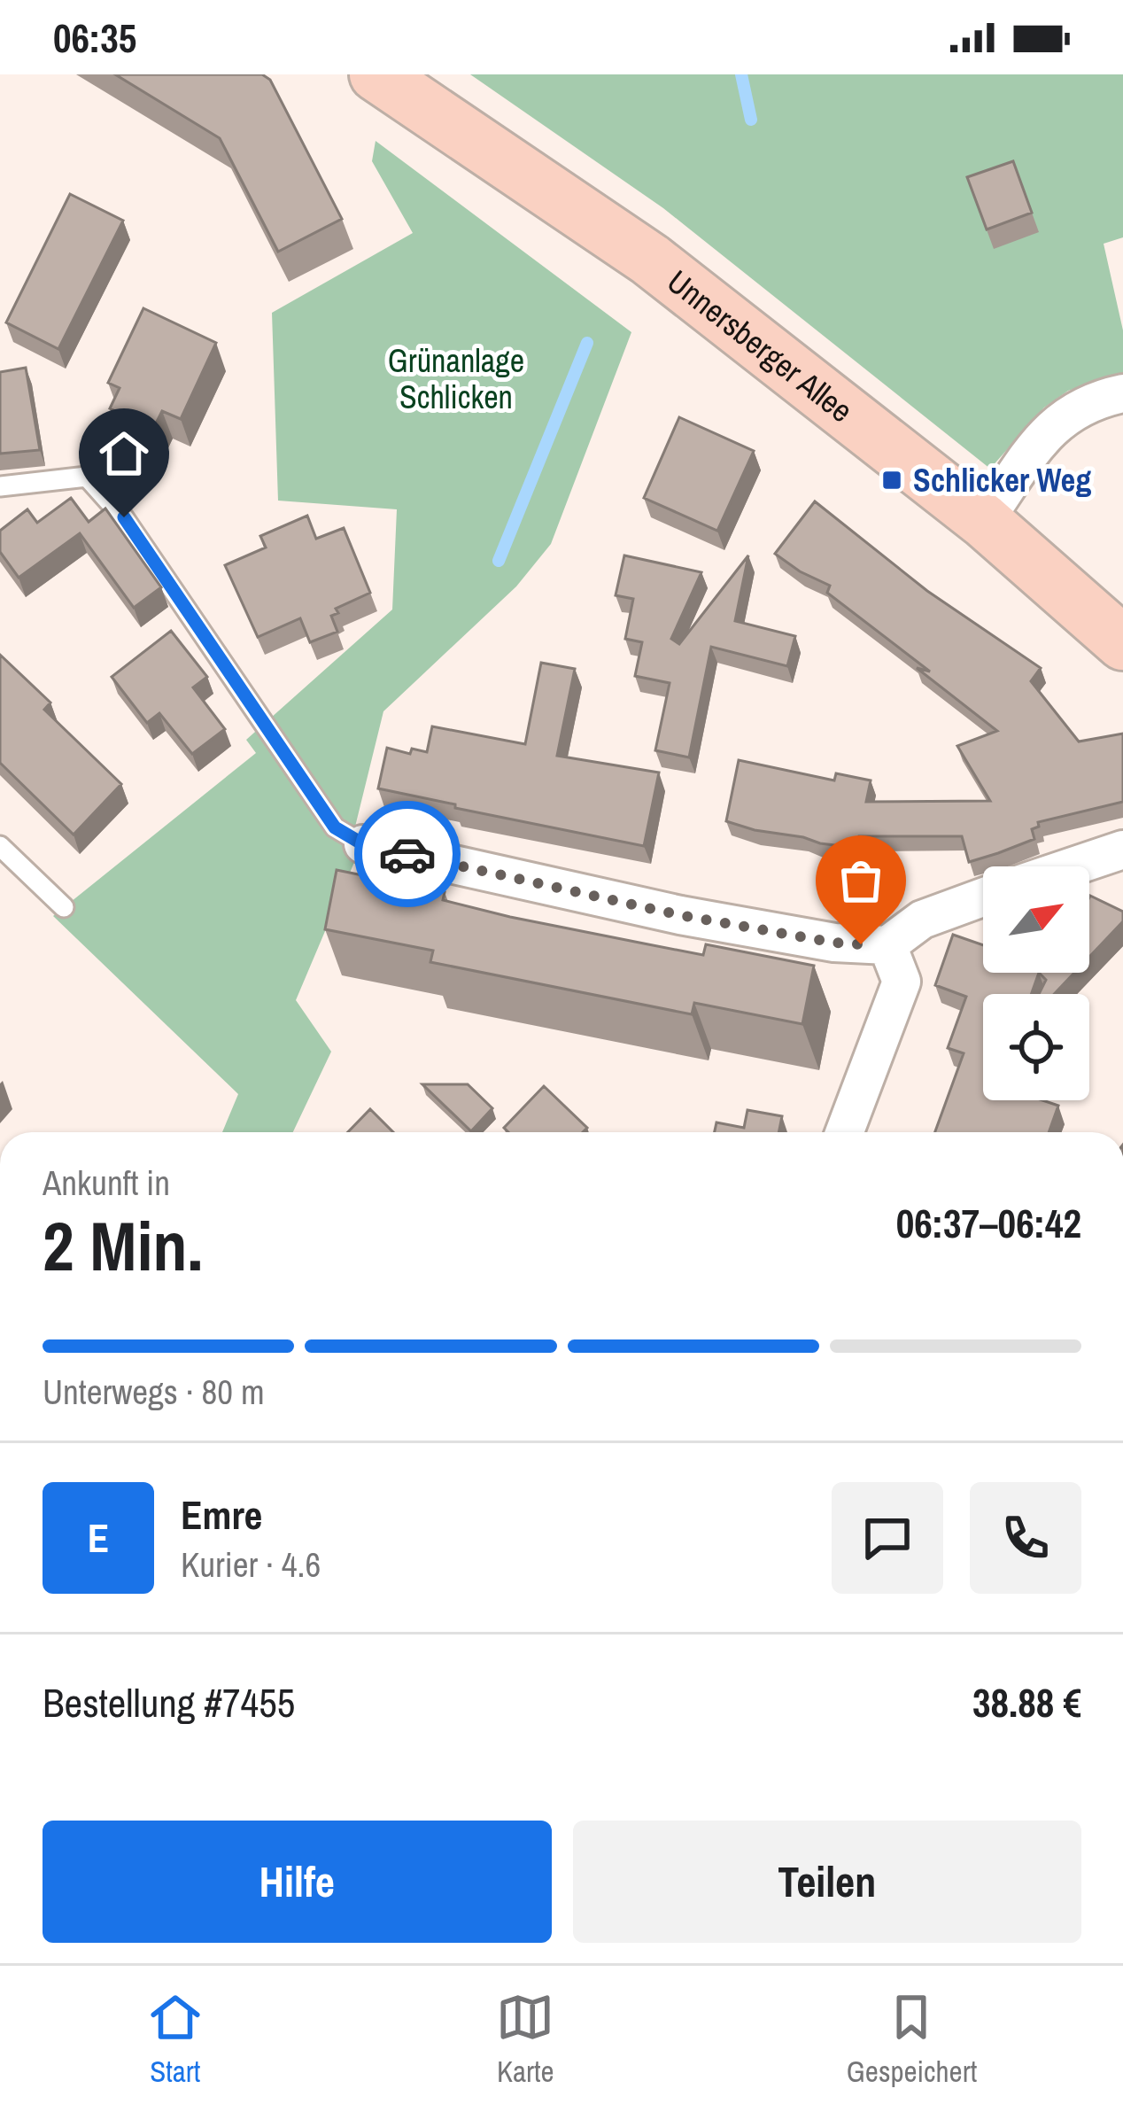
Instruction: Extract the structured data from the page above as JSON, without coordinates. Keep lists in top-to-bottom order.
{
  "streets": {
    "main road": ["Unnersberger Allee"]
  },
  "parks": ["Grünanlage Schlicken"],
  "places": {
    "transit": ["Schlicker Weg"]
  },
  "north": "top right",
  "page": {
    "status": "06:35",
    "heading": ["2 Min.", "Ankunft in", "06:37–06:42"],
    "panel": [
      "Emre",
      "Kurier · 4.6",
      "Bestellung #7455",
      "38.88 €"
    ],
    "bar": "Unterwegs · 80 m",
    "round": "E",
    "buttons": ["Hilfe", "Teilen"],
    "tabs": ["Start", "Karte", "Gespeichert"]
  }
}
